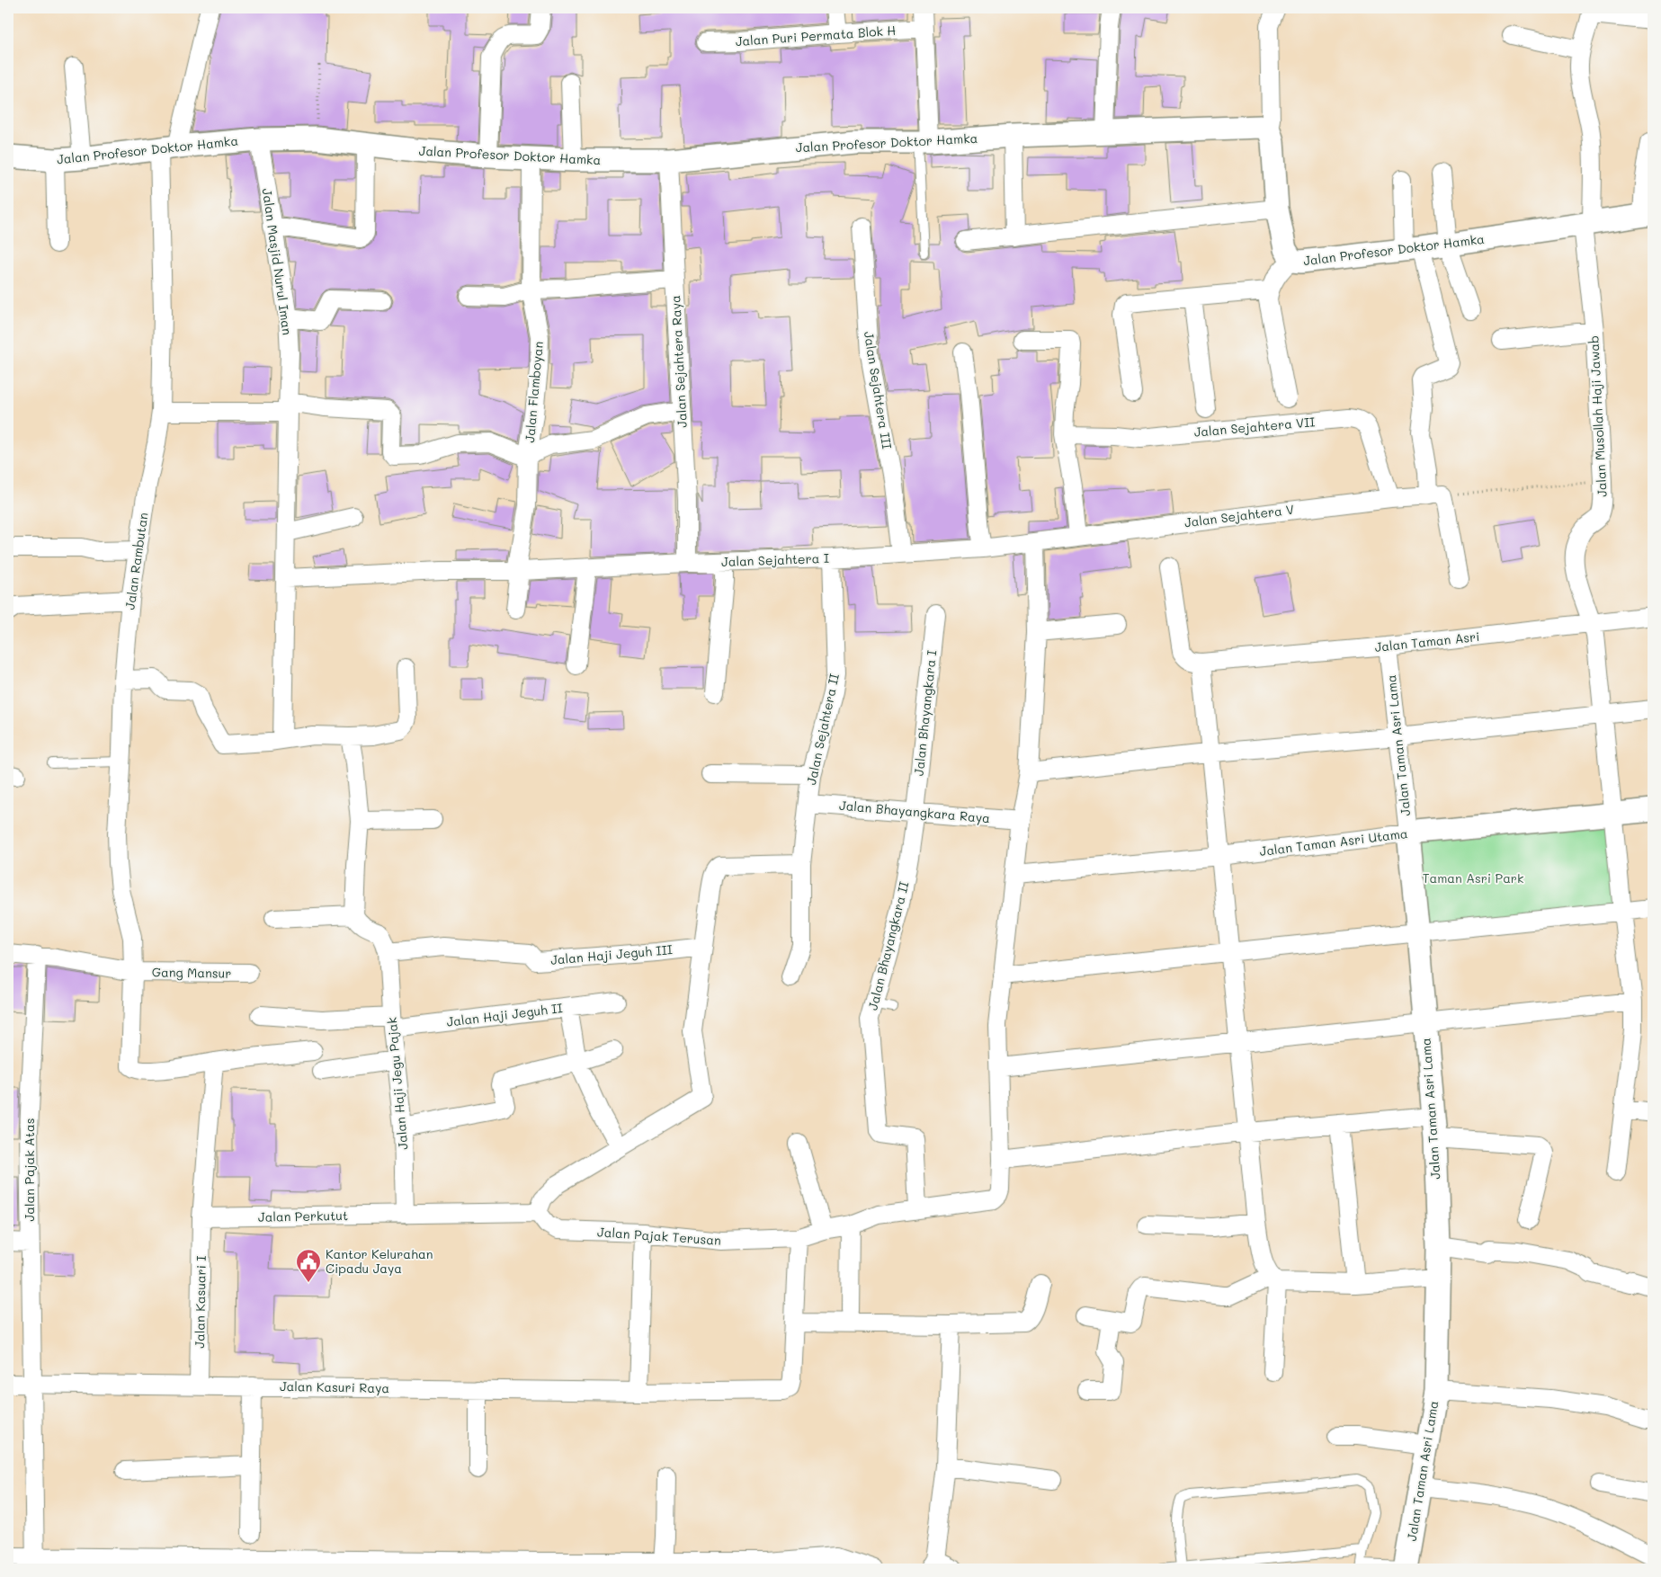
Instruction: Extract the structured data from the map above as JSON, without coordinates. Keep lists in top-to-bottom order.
{
  "streets": {
    "street": [
      "Jalan Puri Permata Blok H",
      "Jalan Profesor Doktor Hamka",
      "Jalan Masjid Nurul Iman",
      "Jalan Sejahtera Raya",
      "Jalan Sejahtera III",
      "Jalan Flamboyan",
      "Jalan Musollah Haji Jawab",
      "Jalan Sejahtera VII",
      "Jalan Sejahtera V",
      "Jalan Sejahtera I",
      "Jalan Rambutan",
      "Jalan Taman Asri",
      "Jalan Bhayangkara I",
      "Jalan Sejahtera II",
      "Jalan Taman Asri Lama",
      "Jalan Bhayangkara Raya",
      "Jalan Taman Asri Utama",
      "Jalan Bhayangkara II",
      "Jalan Haji Jeguh III",
      "Gang Mansur",
      "Jalan Haji Jeguh II",
      "Jalan Haji Jegu Pajak",
      "Jalan Pajak Atas",
      "Jalan Perkutut",
      "Jalan Pajak Terusan",
      "Jalan Kasuari I",
      "Jalan Kasuri Raya"
    ]
  },
  "crossings": [
    ["Jalan Profesor Doktor Hamka", "Jalan Masjid Nurul Iman"],
    ["Jalan Profesor Doktor Hamka", "Jalan Sejahtera Raya"],
    ["Jalan Profesor Doktor Hamka", "Jalan Flamboyan"],
    ["Jalan Profesor Doktor Hamka", "Jalan Musollah Haji Jawab"],
    ["Jalan Profesor Doktor Hamka", "Jalan Rambutan"],
    ["Jalan Masjid Nurul Iman", "Jalan Sejahtera I"],
    ["Jalan Sejahtera Raya", "Jalan Sejahtera I"],
    ["Jalan Sejahtera III", "Jalan Sejahtera I"],
    ["Jalan Flamboyan", "Jalan Sejahtera I"],
    ["Jalan Musollah Haji Jawab", "Jalan Taman Asri"],
    ["Jalan Musollah Haji Jawab", "Jalan Taman Asri Utama"],
    ["Jalan Sejahtera VII", "Jalan Sejahtera V"],
    ["Jalan Sejahtera V", "Jalan Sejahtera I"],
    ["Jalan Sejahtera I", "Jalan Sejahtera II"],
    ["Jalan Rambutan", "Gang Mansur"],
    ["Jalan Rambutan", "Jalan Kasuari I"],
    ["Jalan Taman Asri", "Jalan Taman Asri Lama"],
    ["Jalan Bhayangkara I", "Jalan Bhayangkara Raya"],
    ["Jalan Bhayangkara I", "Jalan Bhayangkara II"],
    ["Jalan Sejahtera II", "Jalan Bhayangkara Raya"],
    ["Jalan Taman Asri Lama", "Jalan Taman Asri Utama"],
    ["Jalan Bhayangkara Raya", "Jalan Bhayangkara II"],
    ["Jalan Bhayangkara II", "Jalan Pajak Terusan"],
    ["Jalan Haji Jeguh III", "Jalan Haji Jegu Pajak"],
    ["Gang Mansur", "Jalan Pajak Atas"],
    ["Jalan Haji Jeguh II", "Jalan Haji Jegu Pajak"],
    ["Jalan Haji Jegu Pajak", "Jalan Perkutut"],
    ["Jalan Pajak Atas", "Jalan Kasuri Raya"],
    ["Jalan Perkutut", "Jalan Kasuari I"],
    ["Jalan Kasuari I", "Jalan Kasuri Raya"]
  ],
  "parks": ["Taman Asri Park"],
  "places": {
    "public building": ["Kantor Kelurahan Cipadu Jaya"]
  }
}
